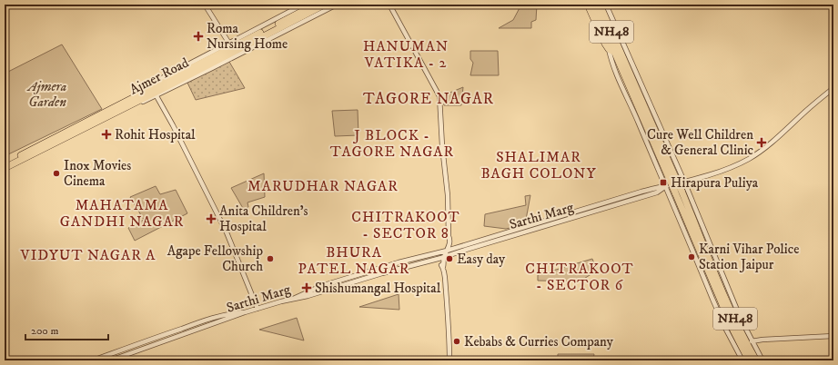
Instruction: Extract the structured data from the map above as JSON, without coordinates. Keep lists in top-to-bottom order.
{
  "streets": {
    "highway": ["NH48", "Ajmer Road"],
    "street": ["Sarthi Marg"]
  },
  "districts": [
    "HANUMAN VATIKA - 2",
    "TAGORE NAGAR",
    "J BLOCK - TAGORE NAGAR",
    "SHALIMAR BAGH COLONY",
    "MARUDHAR NAGAR",
    "MAHATAMA GANDHI NAGAR",
    "CHITRAKOOT - SECTOR 8",
    "BHURA PATEL NAGAR",
    "VIDYUT NAGAR A",
    "CHITRAKOOT - SECTOR 6"
  ],
  "parks": ["Ajmera Garden"],
  "places": {
    "health": [
      "Roma Nursing Home",
      "Rohit Hospital",
      "Cure Well Children & General Clinic",
      "Anita Children's Hospital",
      "Shishumangal Hospital"
    ],
    "other": [
      "Inox Movies Cinema",
      "Karni Vihar Police Station Jaipur",
      "Agape Fellowship Church",
      "Easy day",
      "Kebabs & Curries Company"
    ],
    "transit": ["Hirapura Puliya"]
  },
  "scale_bar": "200 m"
}
